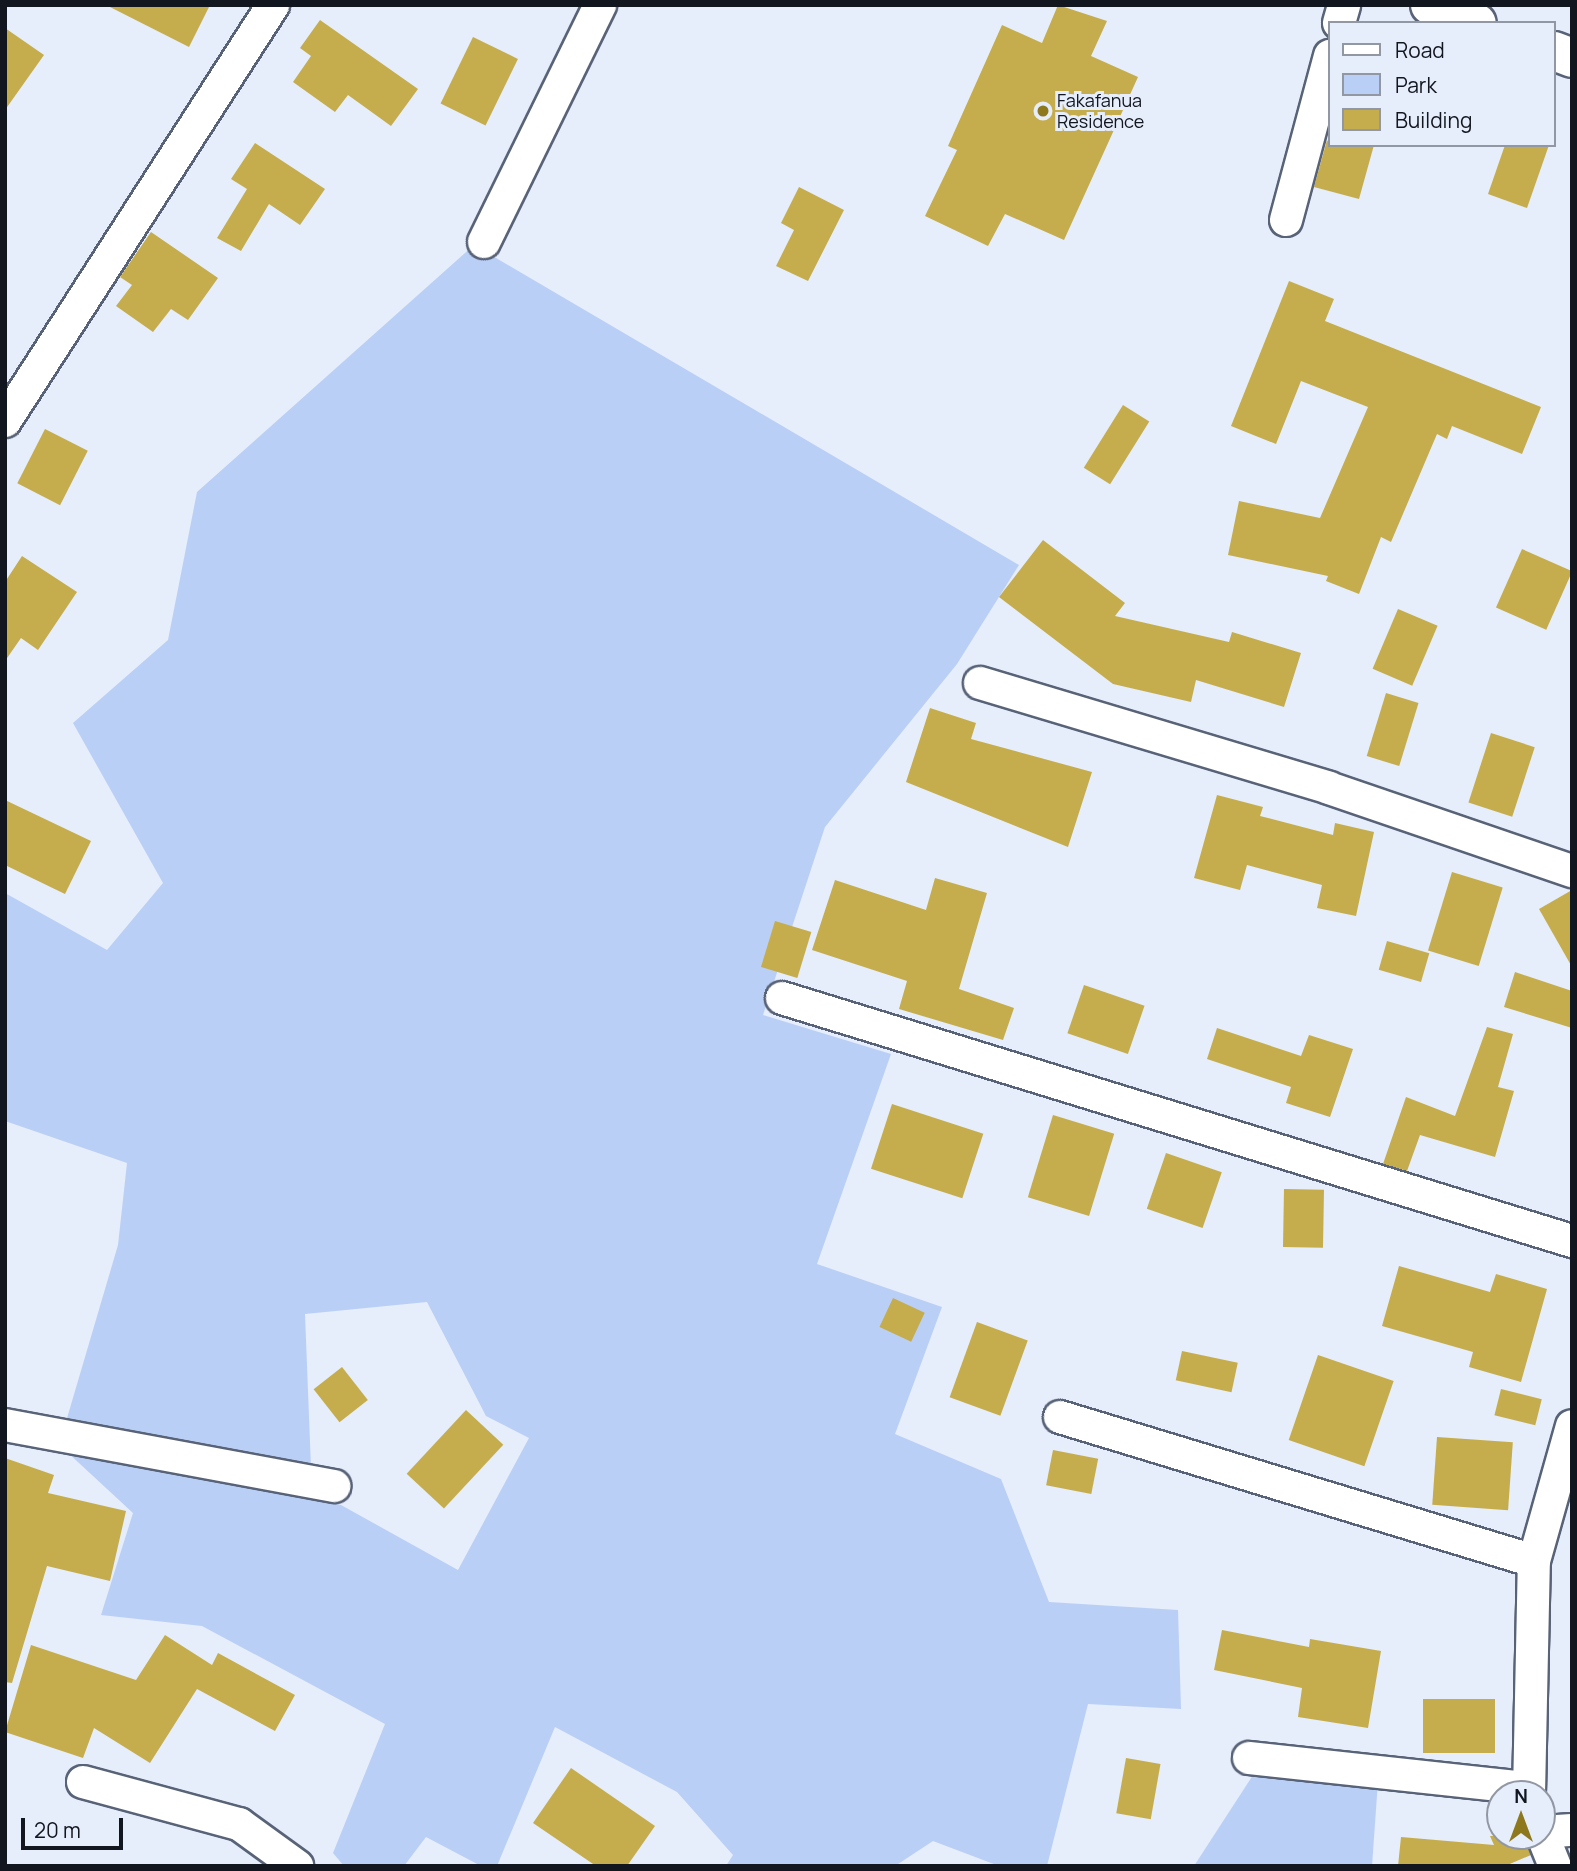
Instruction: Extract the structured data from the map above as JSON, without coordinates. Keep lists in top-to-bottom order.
{
  "places": ["Fakafanua Residence"],
  "legend": ["Road", "Park", "Building"],
  "scale_bar": "20 m",
  "north": "top"
}
